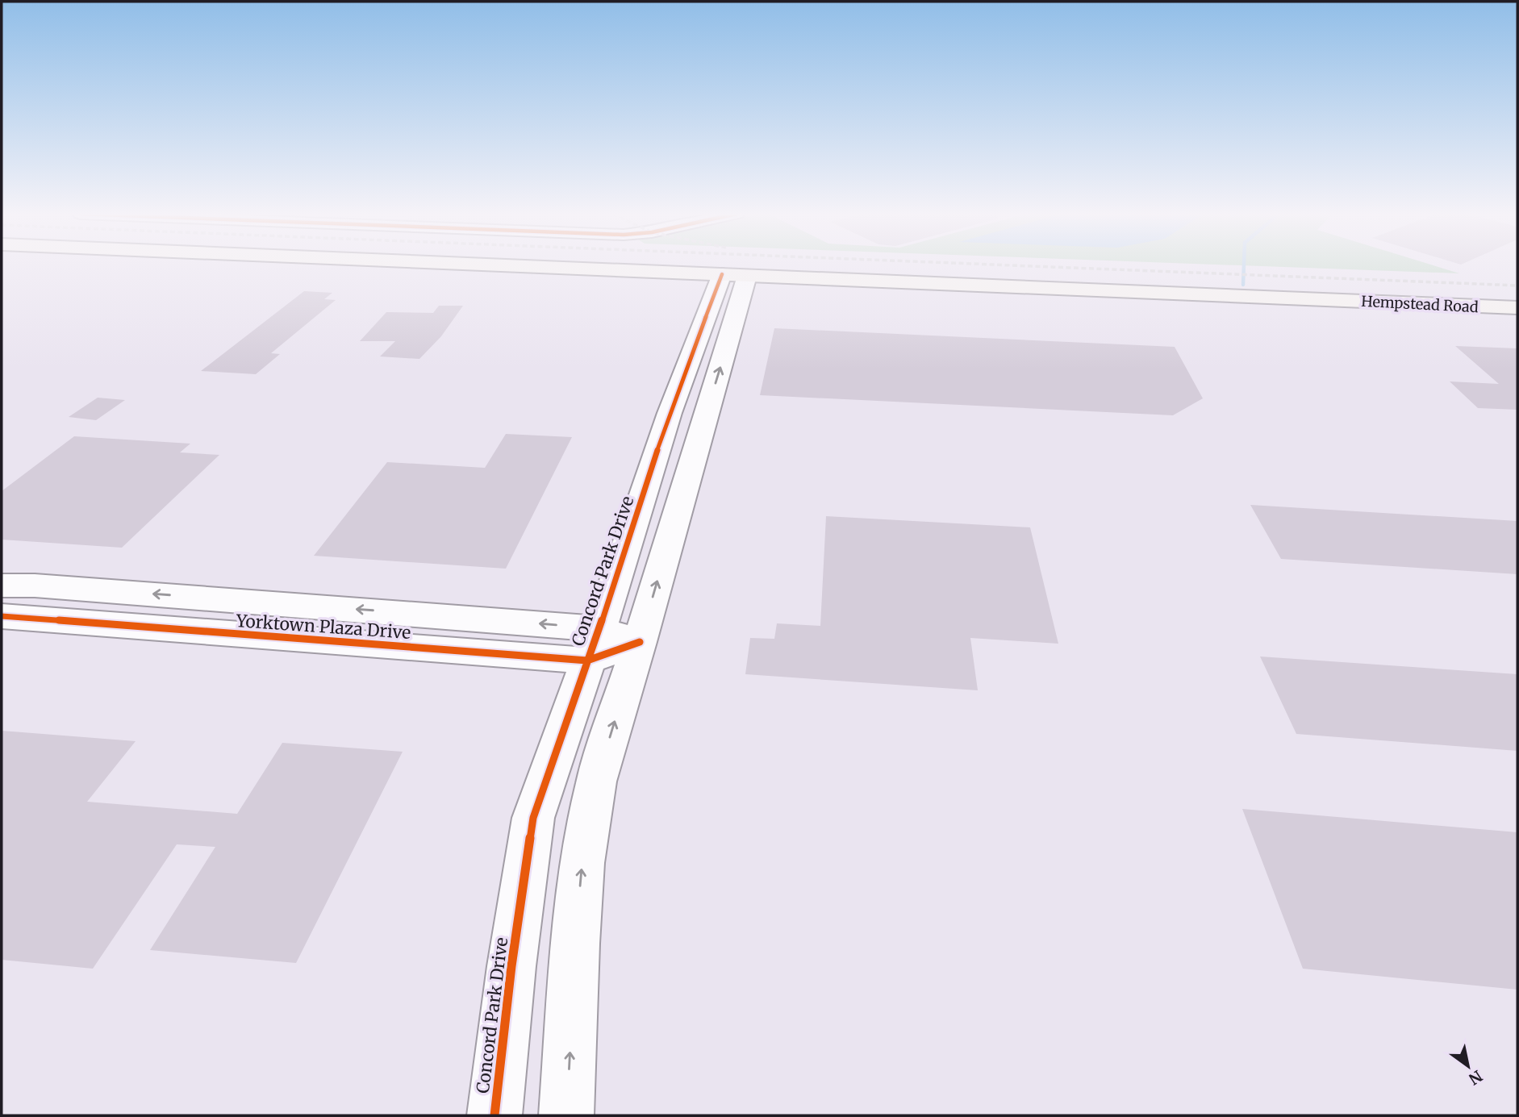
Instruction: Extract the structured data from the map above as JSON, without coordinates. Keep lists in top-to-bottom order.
{
  "streets": {
    "main road": ["Hempstead Road"],
    "street": ["Concord Park Drive", "Yorktown Plaza Drive"]
  },
  "crossings": [
    ["Hempstead Road", "Concord Park Drive"],
    ["Concord Park Drive", "Yorktown Plaza Drive"]
  ],
  "north": "bottom right"
}
